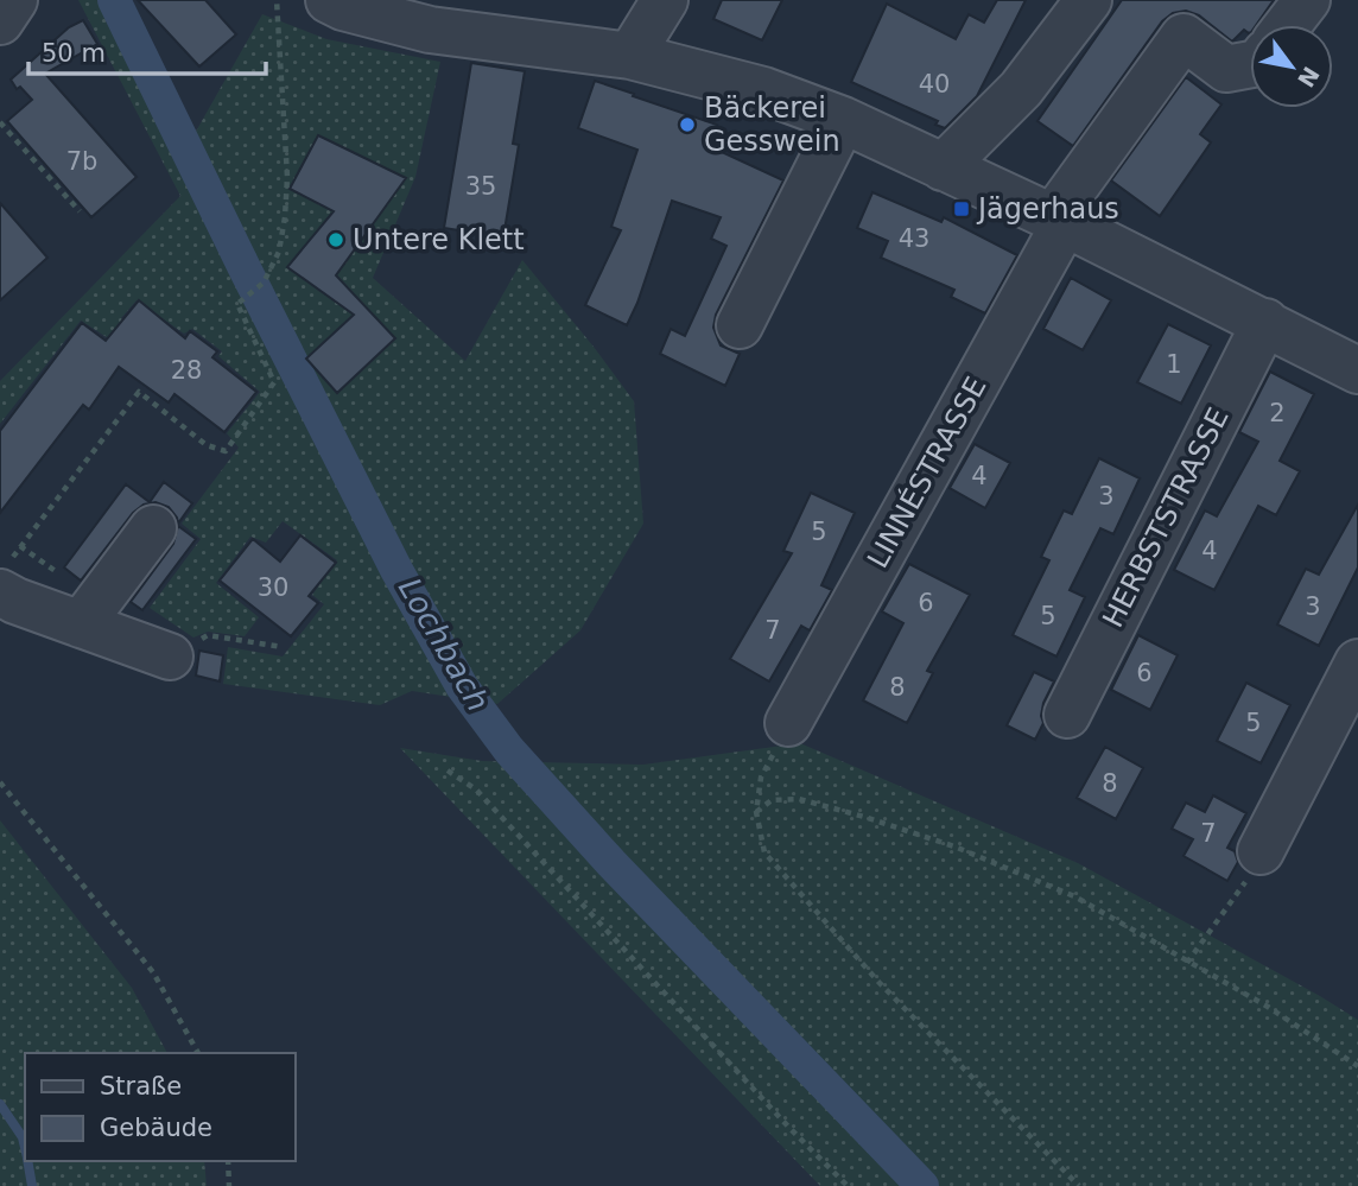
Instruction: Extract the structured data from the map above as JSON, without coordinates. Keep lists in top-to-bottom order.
{
  "streets": {
    "street": ["LINNÉSTRASSE", "HERBSTSTRASSE"]
  },
  "water": ["Lochbach"],
  "places": {
    "other": ["Bäckerei Gesswein", "Untere Klett"],
    "transit": ["Jägerhaus"]
  },
  "house_numbers": [
    "40",
    "7b",
    "35",
    "43",
    "1",
    "28",
    "2",
    "4",
    "3",
    "5",
    "4",
    "30",
    "6",
    "3",
    "5",
    "7",
    "6",
    "8",
    "5",
    "8",
    "7"
  ],
  "legend": ["Straße", "Gebäude"],
  "scale_bar": "50 m",
  "north": "bottom right"
}
